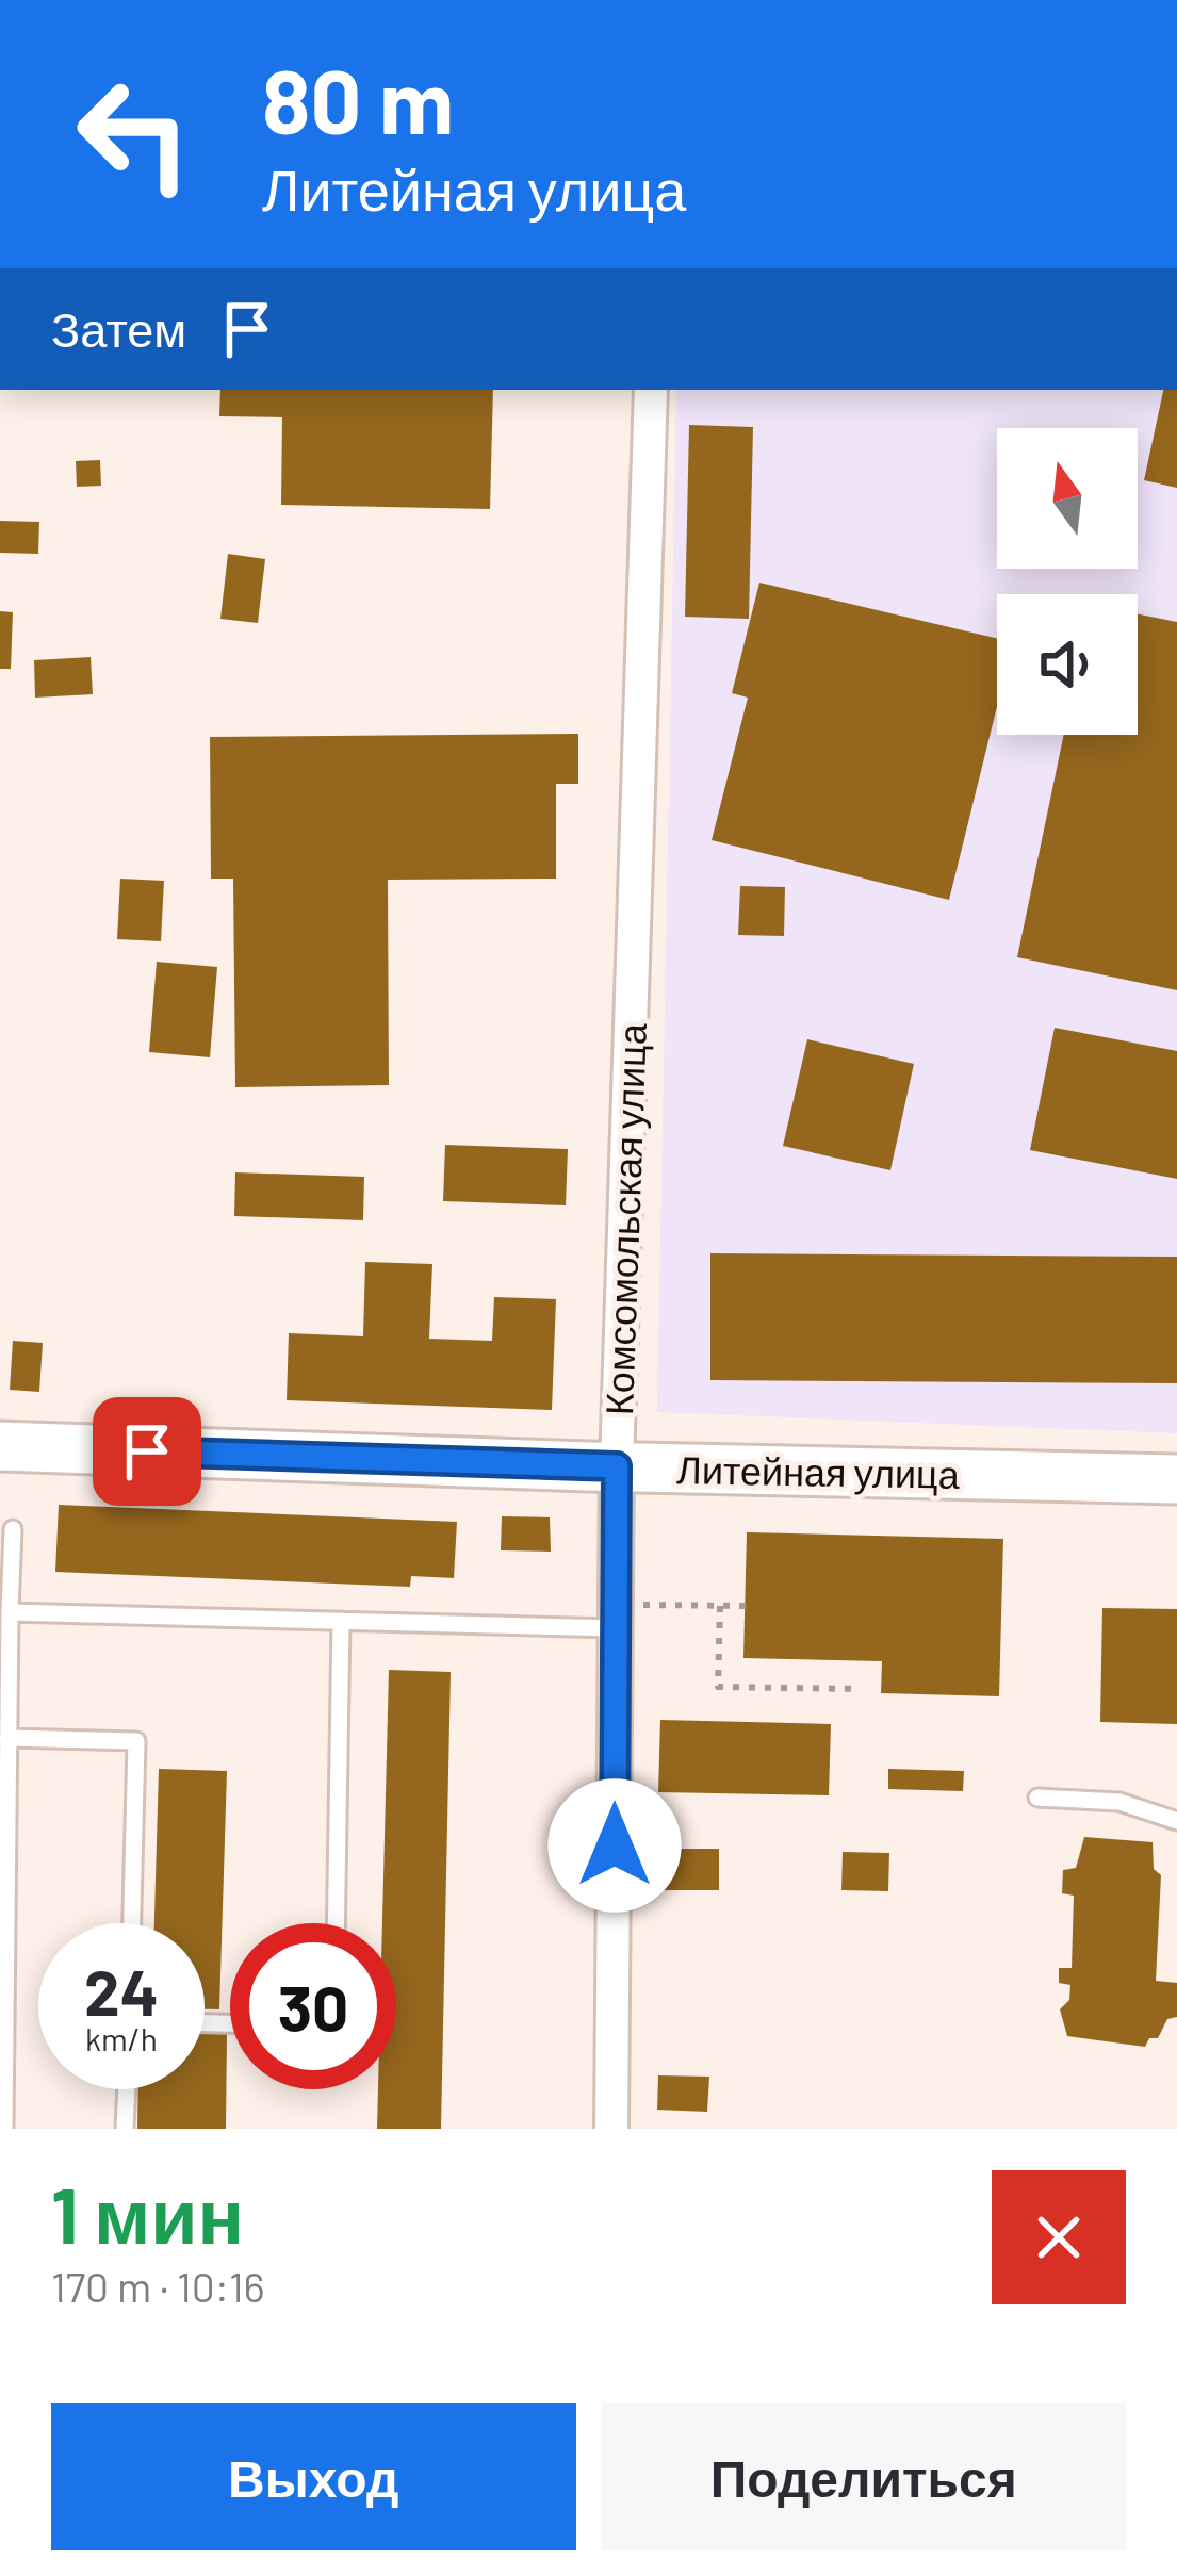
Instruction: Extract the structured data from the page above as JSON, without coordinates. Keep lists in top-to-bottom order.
{
  "streets": {
    "street": ["Комсомольская улица", "Литейная улица"]
  },
  "crossings": [
    ["Комсомольская улица", "Литейная улица"]
  ],
  "north": "top",
  "page": {
    "turn": ["80 m", "Литейная улица"],
    "then": "Затем",
    "speed": "24 km/h",
    "limit": "30",
    "heading": ["1 мин", "170 m · 10:16"],
    "buttons": ["Выход", "Поделиться"]
  }
}
